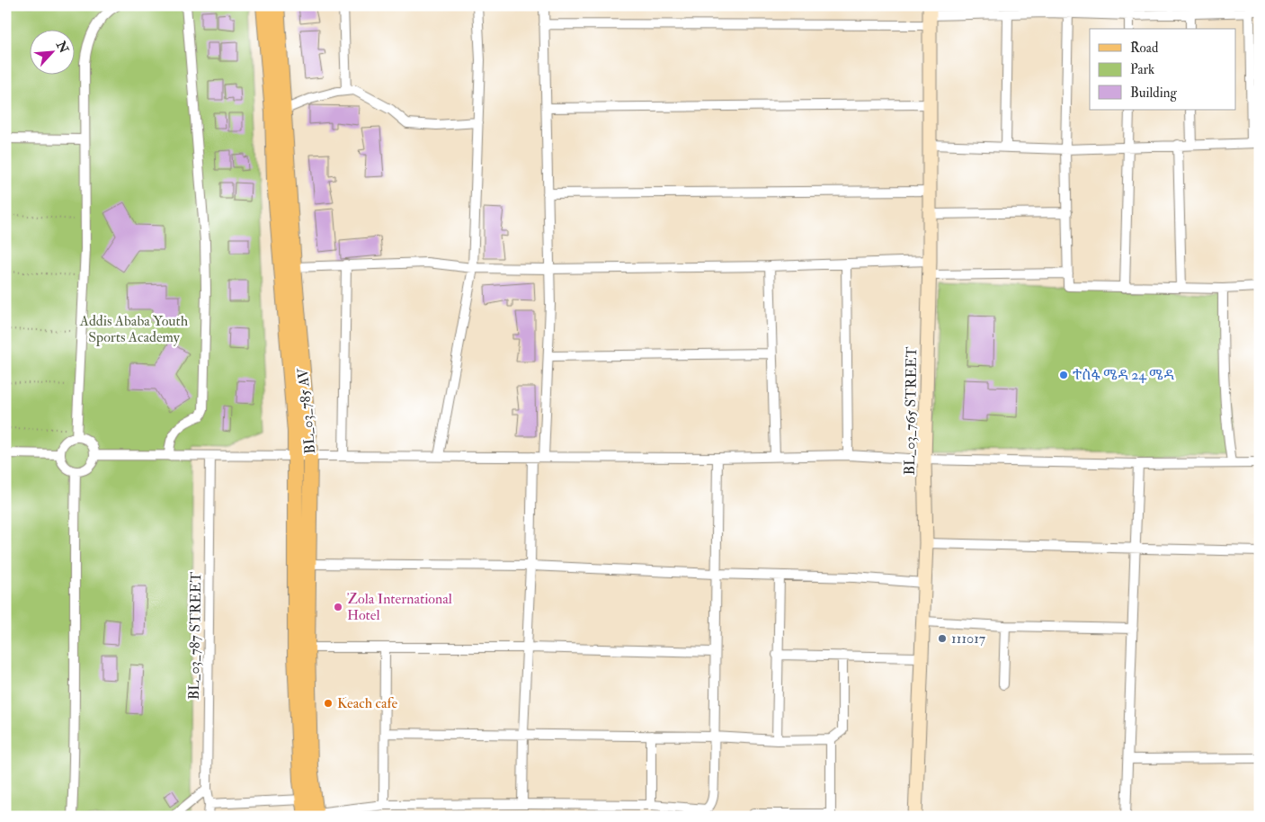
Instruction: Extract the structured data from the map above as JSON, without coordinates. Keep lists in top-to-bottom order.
{
  "streets": {
    "main road": ["BL_03_785 AV"],
    "street": ["BL_03_765 STREET", "BL_03_787 STREET"]
  },
  "parks": ["Addis Ababa Youth Sports Academy"],
  "places": [
    "ተስፋ ሜዳ 24 ሜዳ",
    "Zola International Hotel",
    "111017",
    "Keach cafe"
  ],
  "legend": ["Road", "Park", "Building"],
  "north": "top right"
}
